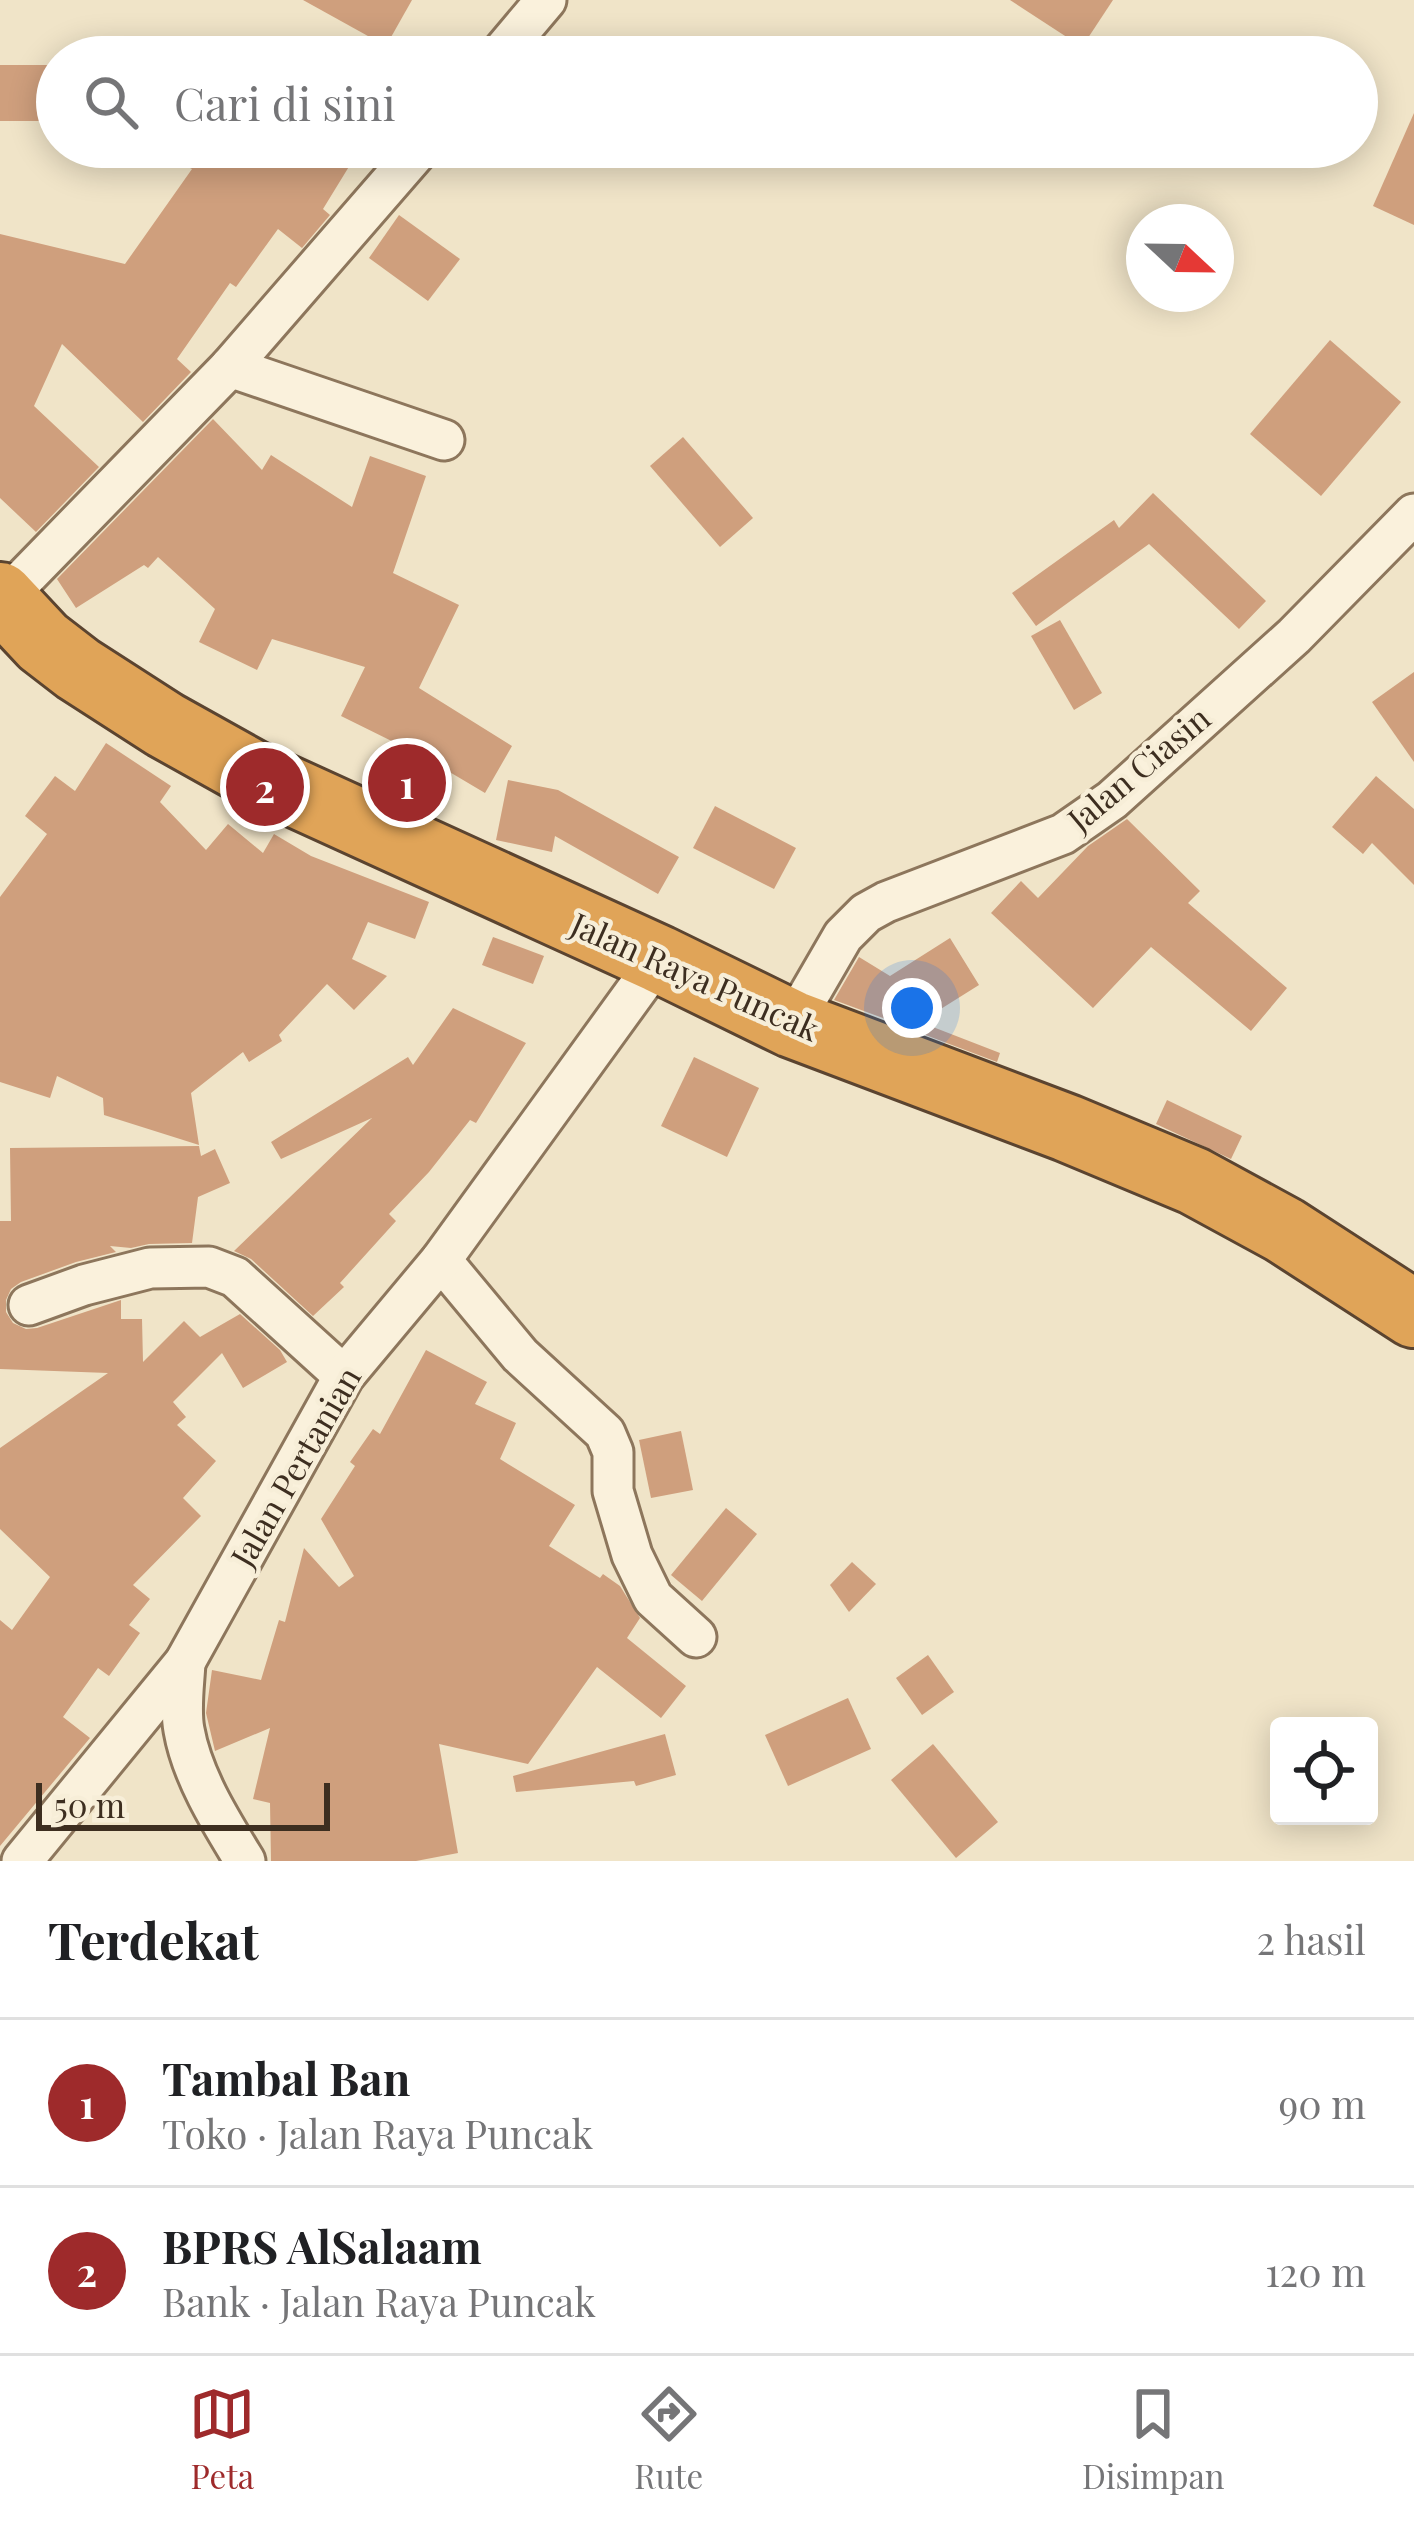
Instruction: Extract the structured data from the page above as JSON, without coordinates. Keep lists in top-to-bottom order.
{
  "streets": {
    "highway": ["Jalan Raya Puncak"],
    "street": ["Jalan Ciasin", "Jalan Pertanian"]
  },
  "crossings": [
    ["Jalan Ciasin", "Jalan Raya Puncak"],
    ["Jalan Raya Puncak", "Jalan Pertanian"]
  ],
  "scale_bar": "50 m",
  "north": "right",
  "page": {
    "search": "Cari di sini",
    "pins": ["1", "2"],
    "scale": "50 m",
    "heading": ["Terdekat", "2 hasil"],
    "list": [
      {
        "mark": "1",
        "name": "Tambal Ban",
        "note": "Toko · Jalan Raya Puncak",
        "value": "90 m"
      },
      {
        "mark": "2",
        "name": "BPRS AlSalaam",
        "note": "Bank · Jalan Raya Puncak",
        "value": "120 m"
      }
    ],
    "nav": ["Peta", "Rute", "Disimpan"]
  }
}
